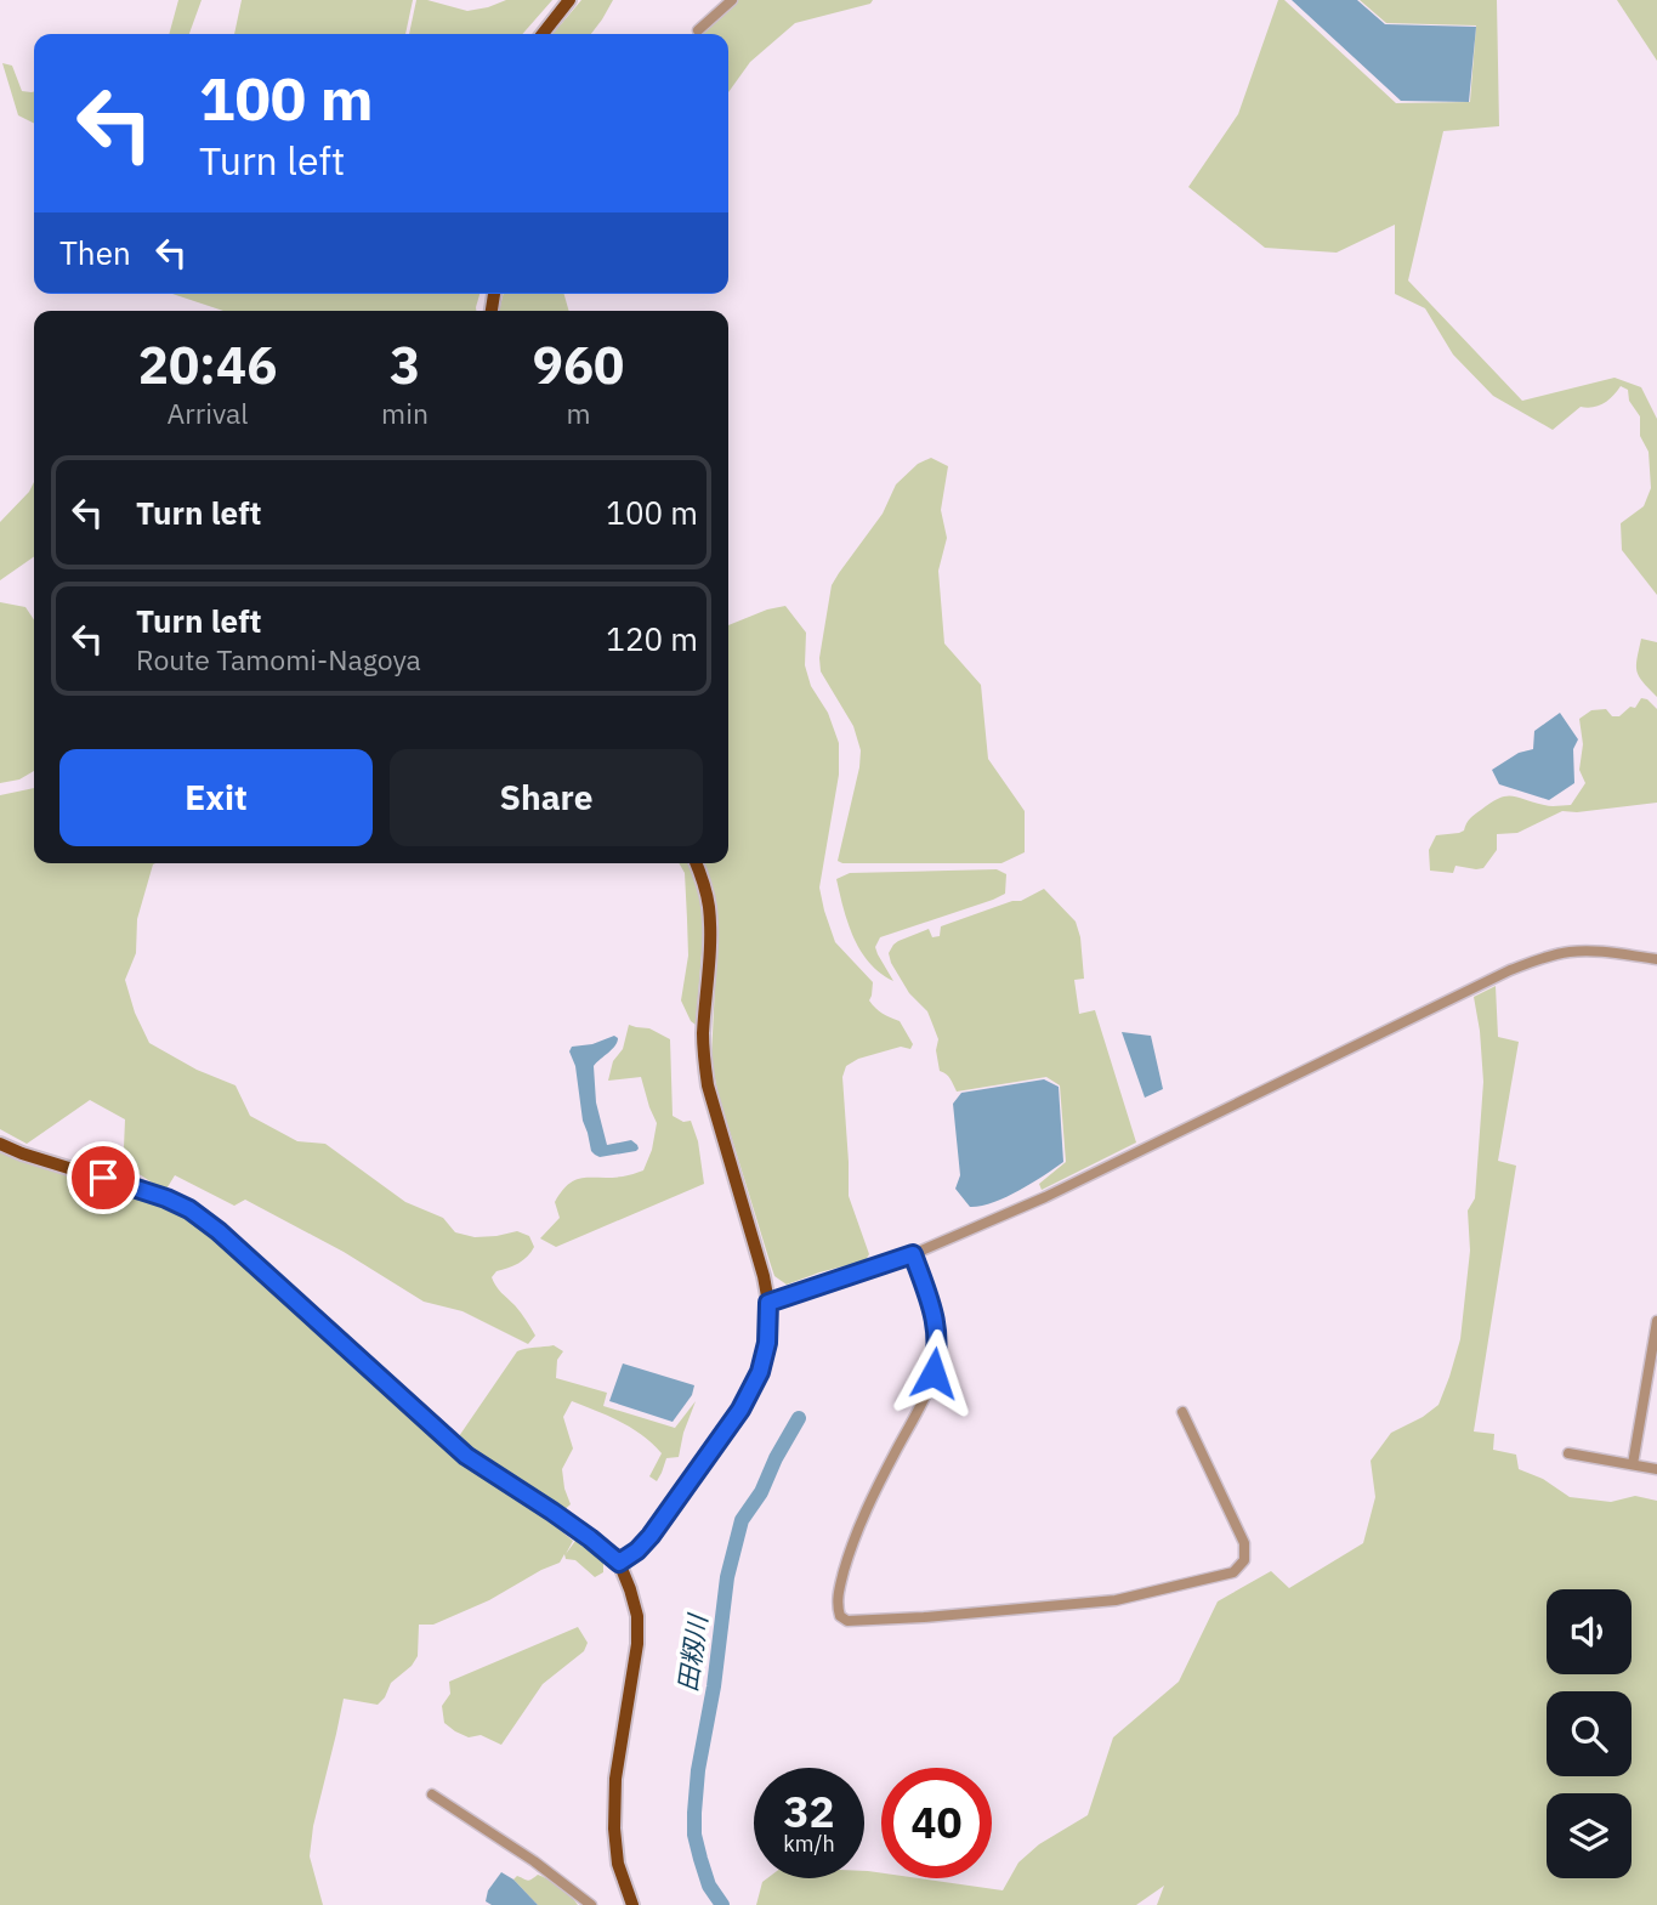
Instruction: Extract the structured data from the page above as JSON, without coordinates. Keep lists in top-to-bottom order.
{
  "water": ["田籾川"],
  "page": {
    "turn": ["100 m", "Turn left"],
    "then": "Then",
    "eta": [
      "20:46",
      "Arrival",
      "3",
      "min",
      "960",
      "m"
    ],
    "list": [
      {
        "name": "Turn left",
        "value": "100 m"
      },
      {
        "name": "Turn left",
        "note": "Route Tamomi-Nagoya",
        "value": "120 m"
      }
    ],
    "buttons": ["Exit", "Share"],
    "speed": "32 km/h",
    "limit": "40"
  }
}
